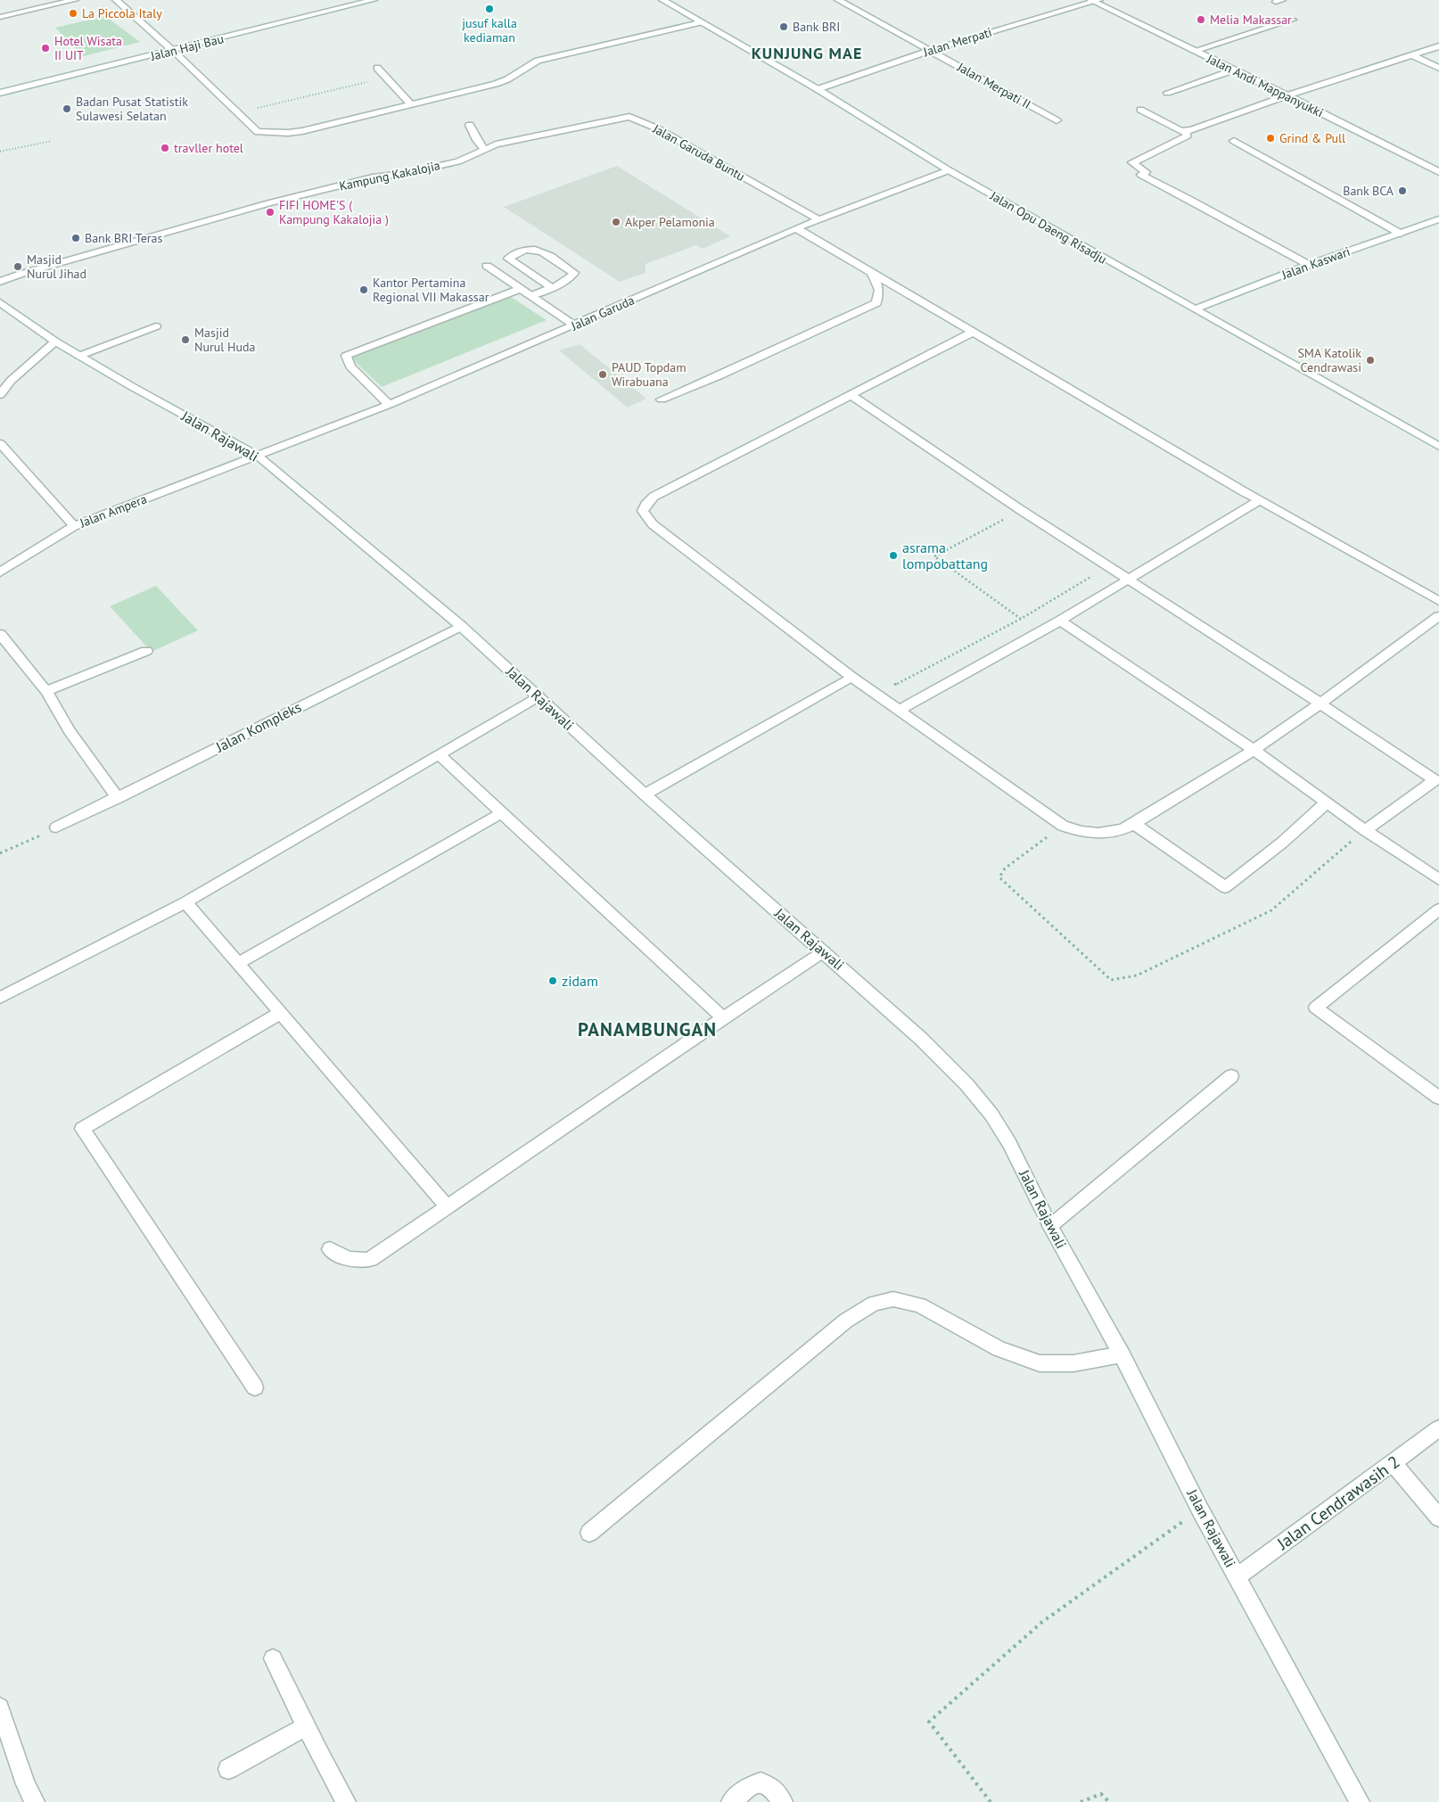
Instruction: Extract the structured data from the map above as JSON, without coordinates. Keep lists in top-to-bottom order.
{
  "streets": {
    "street": [
      "Jalan Merpati",
      "Jalan Haji Bau",
      "Jalan Merpati II",
      "Jalan Andi Mappanyukki",
      "Jalan Garuda Buntu",
      "Kampung Kakalojia",
      "Jalan Opu Daeng Risadju",
      "Jalan Kaswari",
      "Jalan Garuda",
      "Jalan Rajawali",
      "Jalan Ampera",
      "Jalan Kompleks",
      "Jalan Cendrawasih 2"
    ]
  },
  "crossings": [
    ["Jalan Merpati", "Jalan Merpati II"],
    ["Jalan Merpati", "Jalan Andi Mappanyukki"],
    ["Jalan Merpati", "Jalan Opu Daeng Risadju"],
    ["Jalan Garuda Buntu", "Kampung Kakalojia"],
    ["Jalan Garuda Buntu", "Jalan Garuda"],
    ["Jalan Opu Daeng Risadju", "Jalan Kaswari"],
    ["Jalan Opu Daeng Risadju", "Jalan Garuda"],
    ["Jalan Garuda", "Jalan Rajawali"],
    ["Jalan Garuda", "Jalan Ampera"],
    ["Jalan Rajawali", "Jalan Ampera"],
    ["Jalan Rajawali", "Jalan Kompleks"],
    ["Jalan Rajawali", "Jalan Cendrawasih 2"]
  ],
  "districts": ["KUNJUNG MAE", "PANAMBUNGAN"],
  "places": [
    "jusuf kalla kediaman",
    "La Piccola Italy",
    "Melia Makassar",
    "Bank BRI",
    "Hotel Wisata II UIT",
    "Badan Pusat Statistik Sulawesi Selatan",
    "Grind & Pull",
    "travller hotel",
    "Bank BCA",
    "FIFI HOME'S ( Kampung Kakalojia )",
    "Akper Pelamonia",
    "Bank BRI Teras",
    "Masjid Nurul Jihad",
    "Kantor Pertamina Regional VII Makassar",
    "Masjid Nurul Huda",
    "SMA Katolik Cendrawasi",
    "PAUD Topdam Wirabuana",
    "asrama lompobattang",
    "zidam"
  ]
}
